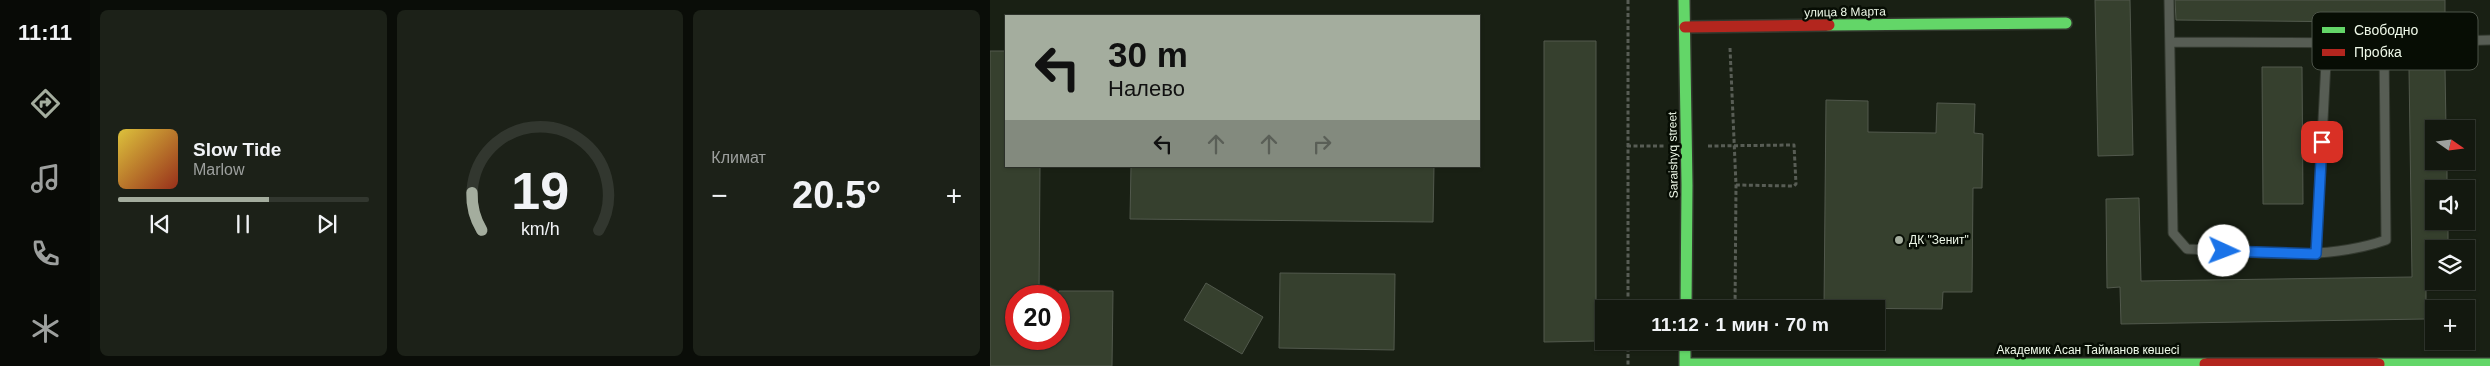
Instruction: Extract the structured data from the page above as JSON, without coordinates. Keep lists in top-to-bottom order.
{
  "streets": {
    "street": ["улица 8 Марта", "Saraishyq street", "Академик Асан Тайманов көшесі"]
  },
  "crossings": [
    ["улица 8 Марта", "Saraishyq street"]
  ],
  "places": ["ДК \"Зенит\""],
  "legend": ["Свободно", "Пробка"],
  "north": "right",
  "page": {
    "tabs": "11:11",
    "tile": "Климат",
    "turn": ["30 m", "Налево"],
    "map_buttons": "+",
    "song": ["Slow Tide", "Marlow"],
    "heat": ["−", "20.5°", "+"],
    "limit": "20",
    "trip": "11:12 · 1 мин · 70 m",
    "gauge": ["19", "km/h"]
  }
}
